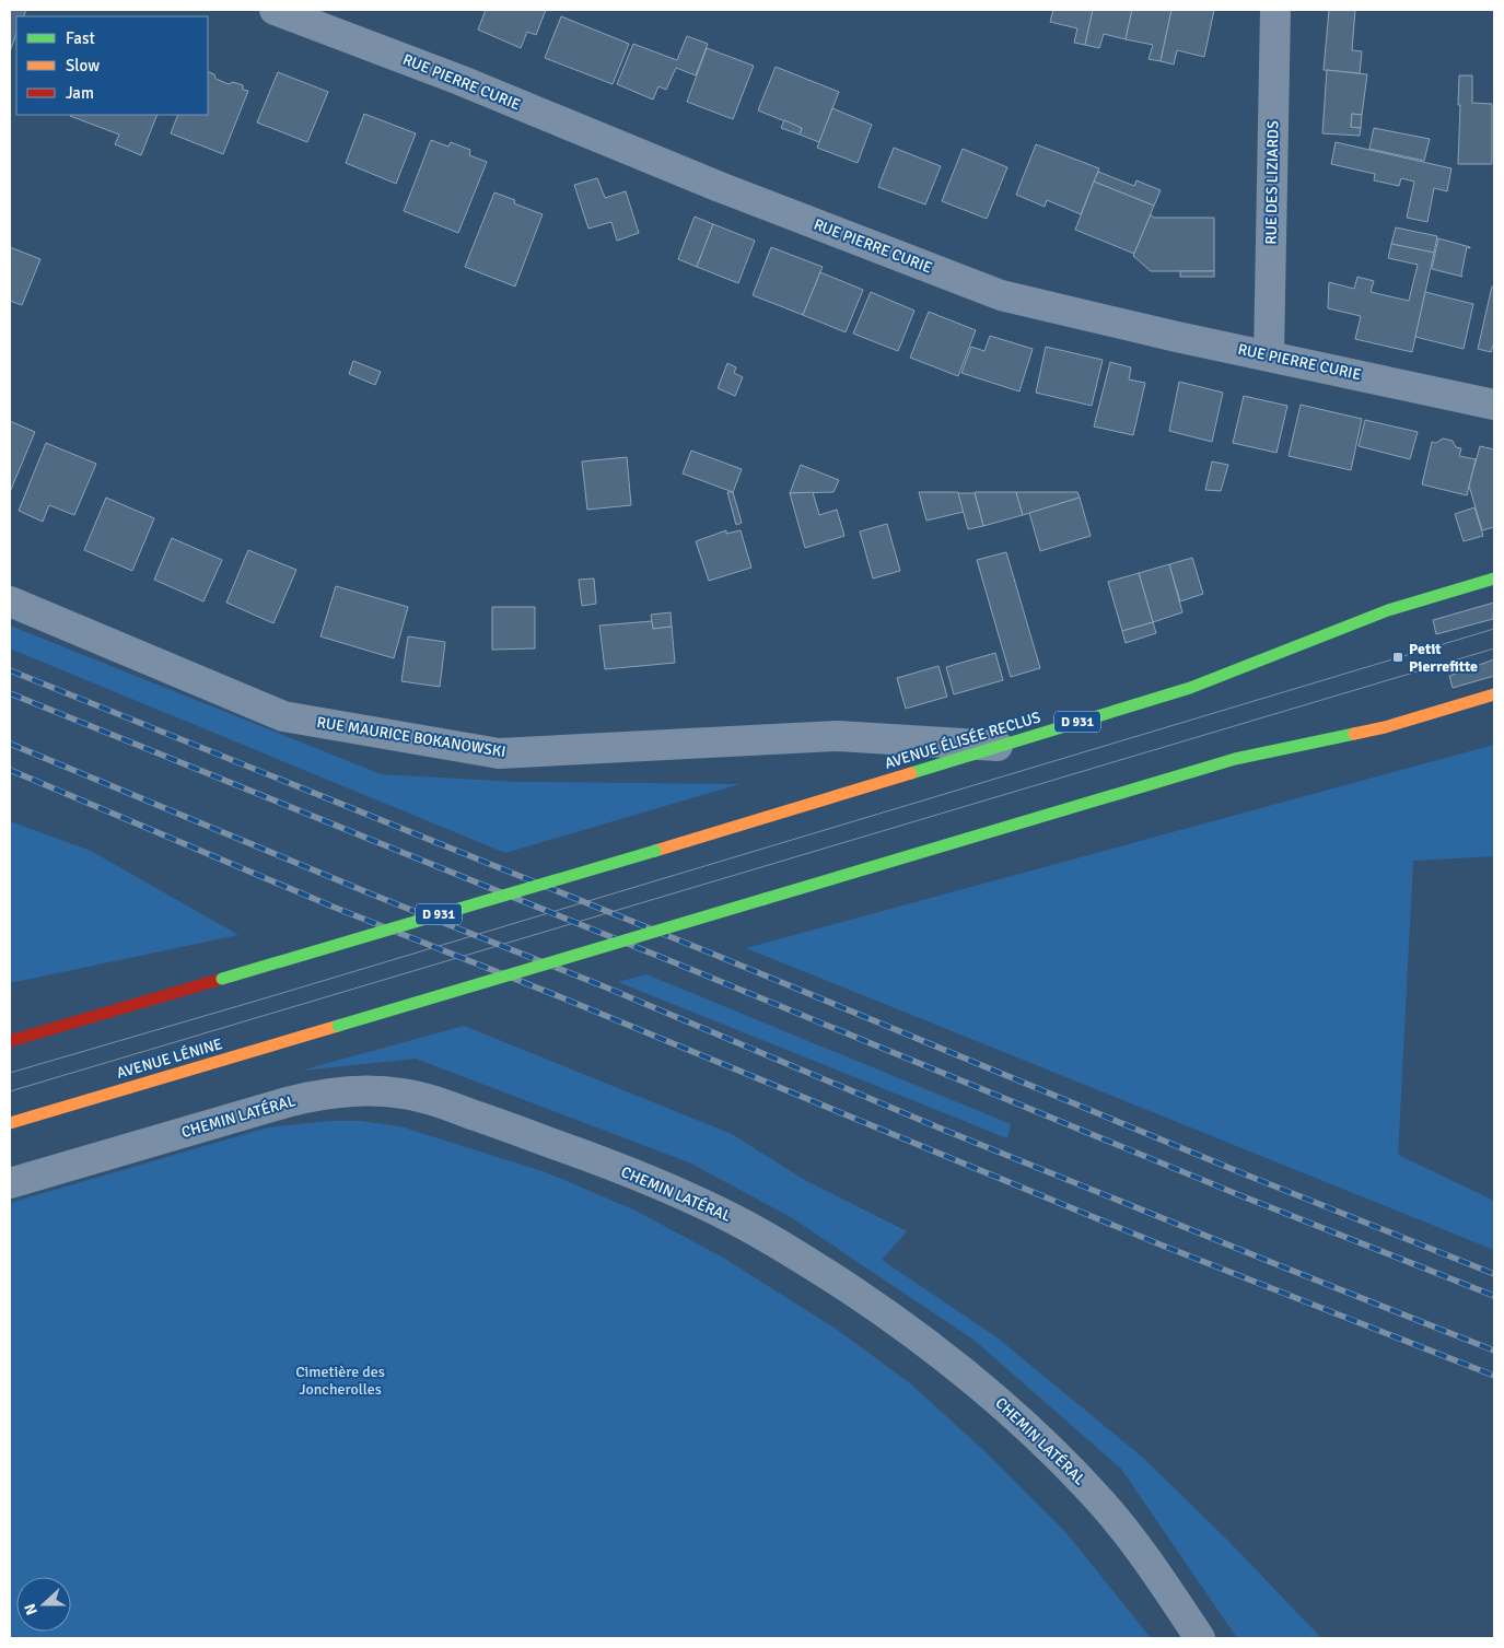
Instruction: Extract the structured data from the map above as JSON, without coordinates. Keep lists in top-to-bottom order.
{
  "streets": {
    "main road": ["D 931", "AVENUE ÉLISÉE RECLUS", "AVENUE LÉNINE"],
    "street": [
      "RUE PIERRE CURIE",
      "RUE DES LIZIARDS",
      "RUE MAURICE BOKANOWSKI",
      "CHEMIN LATÉRAL"
    ]
  },
  "crossings": [
    ["RUE PIERRE CURIE", "RUE DES LIZIARDS"],
    ["RUE MAURICE BOKANOWSKI", "AVENUE ÉLISÉE RECLUS"]
  ],
  "parks": ["Cimetière des Joncherolles"],
  "places": {
    "transit": ["Petit Pierrefitte"]
  },
  "legend": ["Fast", "Slow", "Jam"],
  "north": "left"
}
